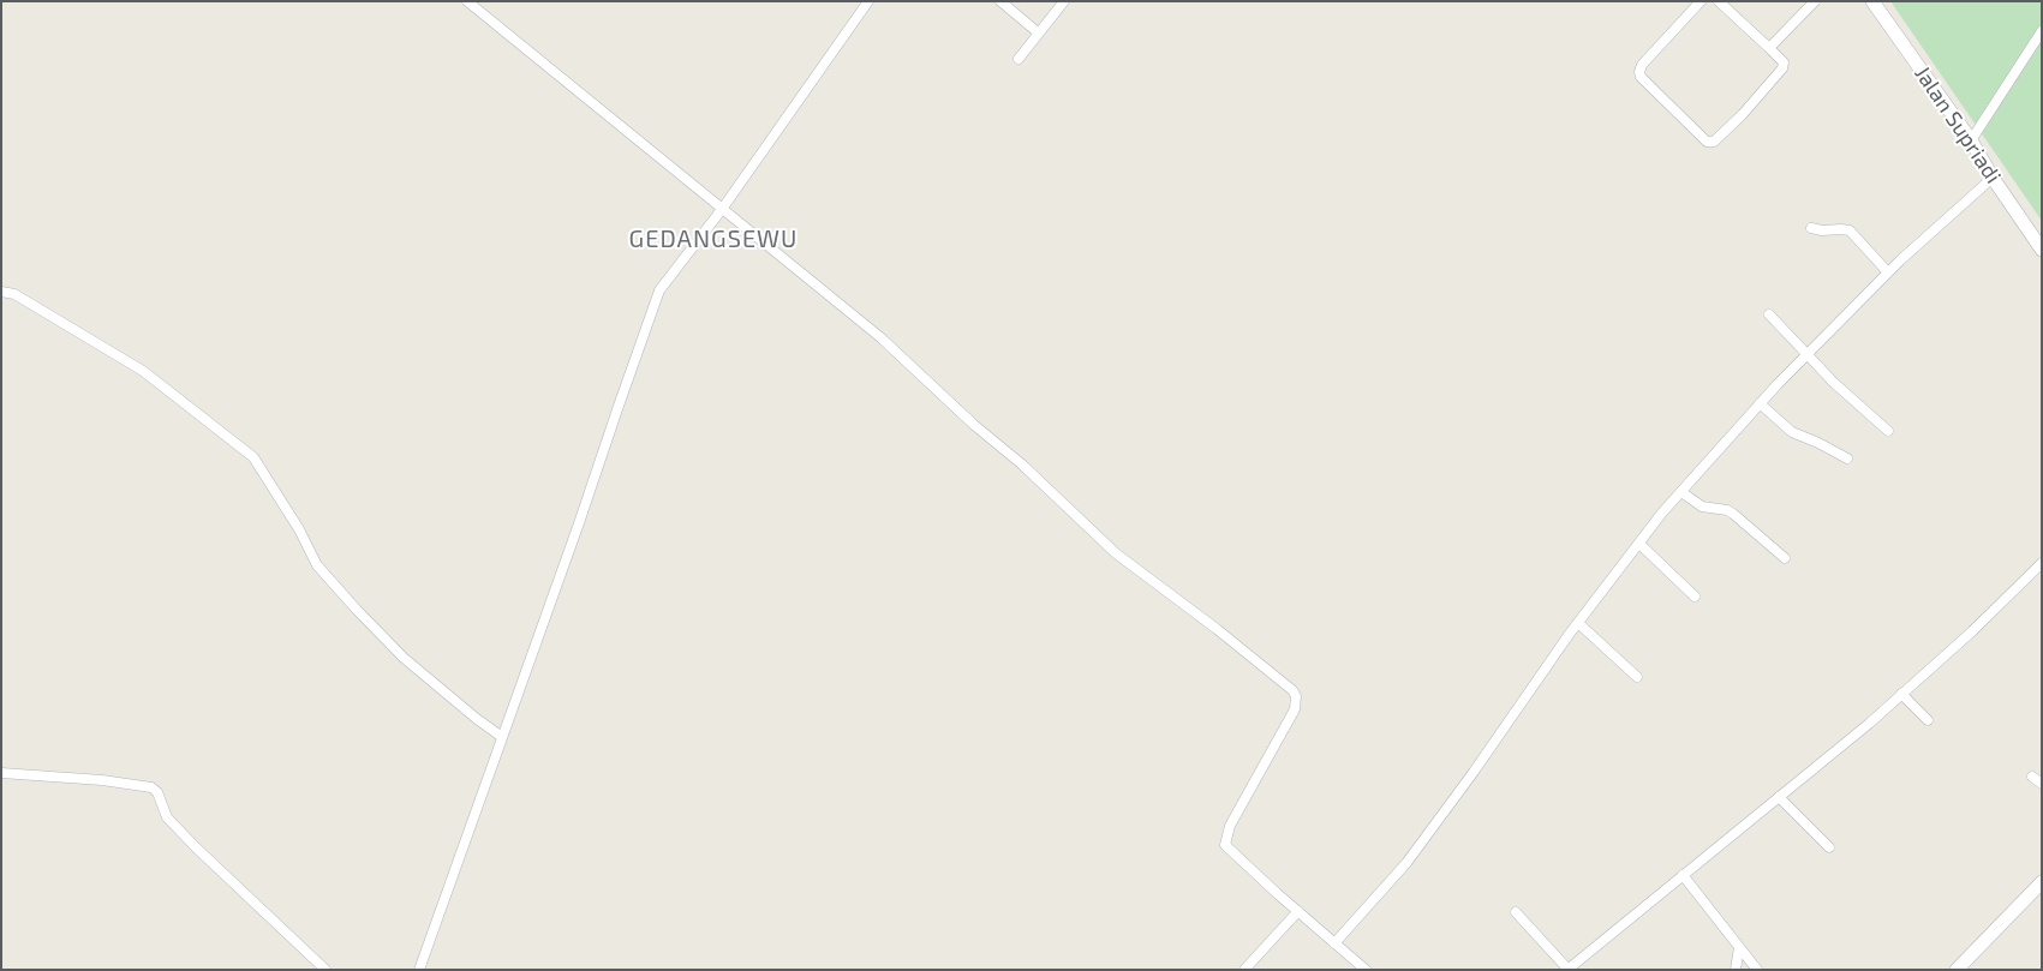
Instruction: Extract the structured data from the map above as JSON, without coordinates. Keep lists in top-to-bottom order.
{
  "streets": {
    "main road": ["Jalan Supriadi"]
  },
  "districts": ["GEDANGSEWU"]
}
